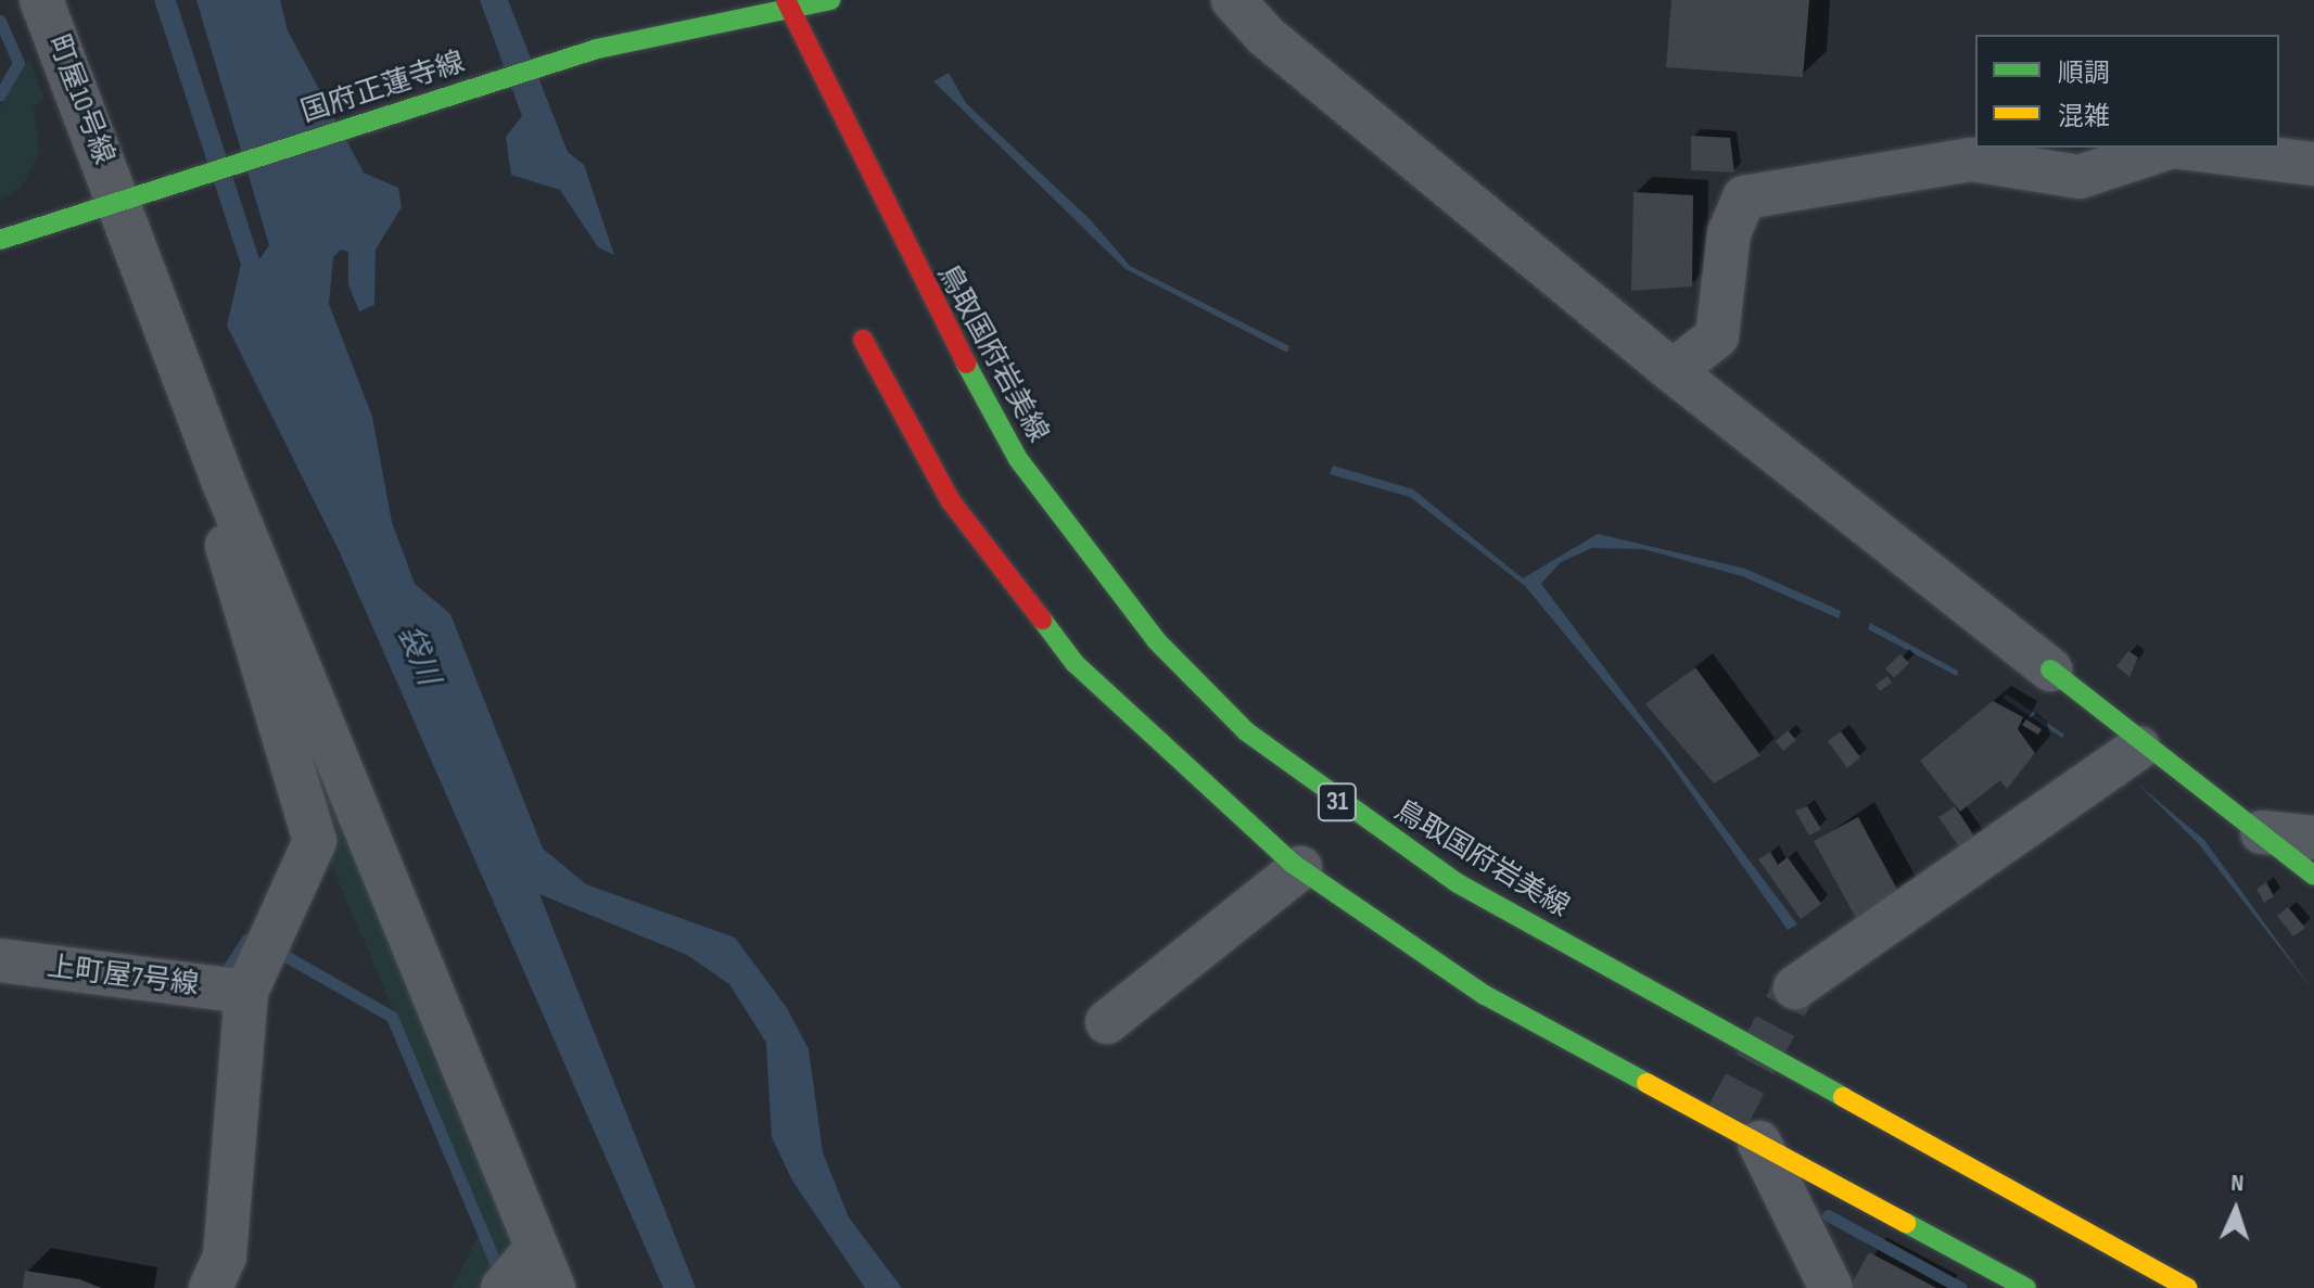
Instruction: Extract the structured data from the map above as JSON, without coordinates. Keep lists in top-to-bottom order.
{
  "streets": {
    "main road": ["国府正蓮寺線", "鳥取国府岩美線", "31"],
    "street": ["町屋10号線", "上町屋7号線"]
  },
  "crossings": [
    ["国府正蓮寺線", "町屋10号線"],
    ["国府正蓮寺線", "鳥取国府岩美線"]
  ],
  "water": ["袋川"],
  "legend": ["順調", "混雑"],
  "north": "top"
}
